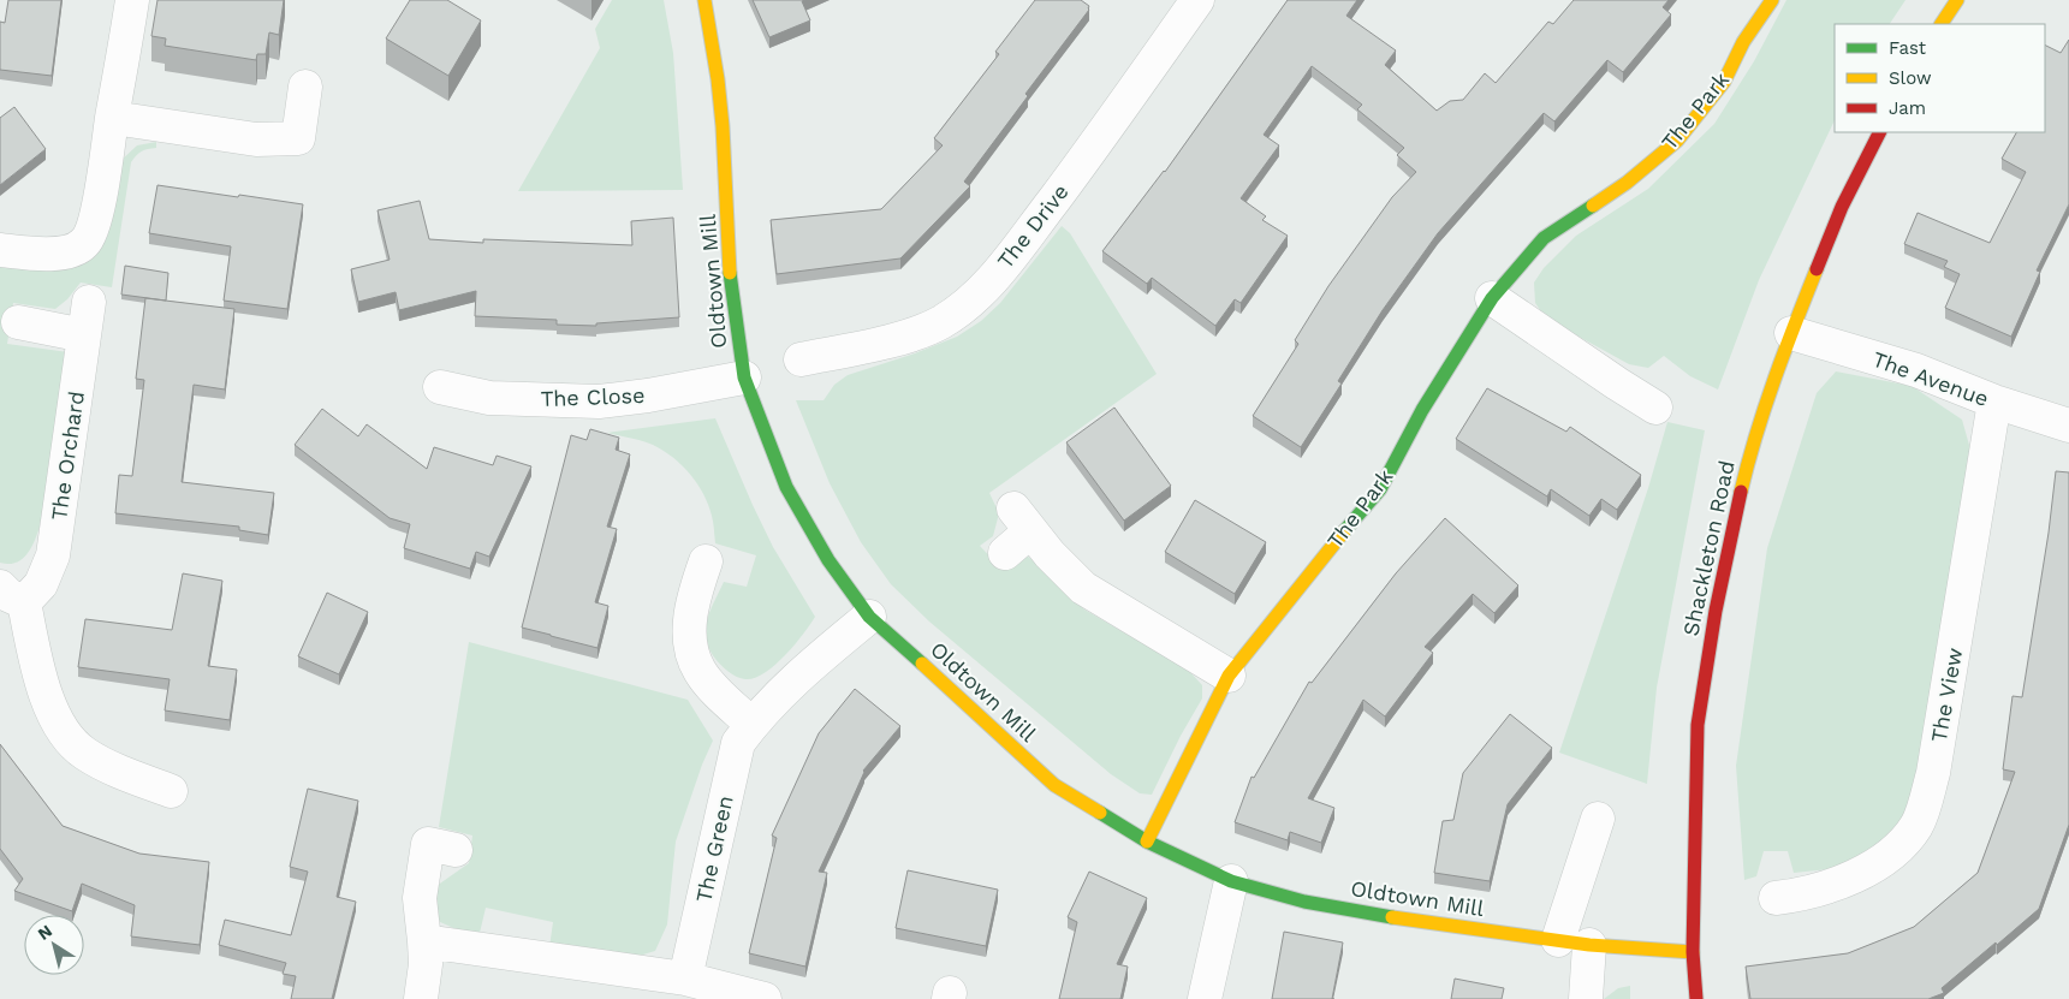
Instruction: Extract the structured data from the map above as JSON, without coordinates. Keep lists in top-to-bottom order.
{
  "streets": {
    "street": [
      "The Park",
      "The Drive",
      "Oldtown Mill",
      "The Avenue",
      "The Close",
      "The Orchard",
      "Shackleton Road",
      "The View",
      "The Green"
    ]
  },
  "crossings": [
    ["The Park", "Oldtown Mill"],
    ["Oldtown Mill", "The Close"],
    ["Oldtown Mill", "Shackleton Road"],
    ["Oldtown Mill", "The Green"],
    ["The Avenue", "Shackleton Road"],
    ["The Avenue", "The View"]
  ],
  "legend": ["Fast", "Slow", "Jam"],
  "north": "top left"
}
